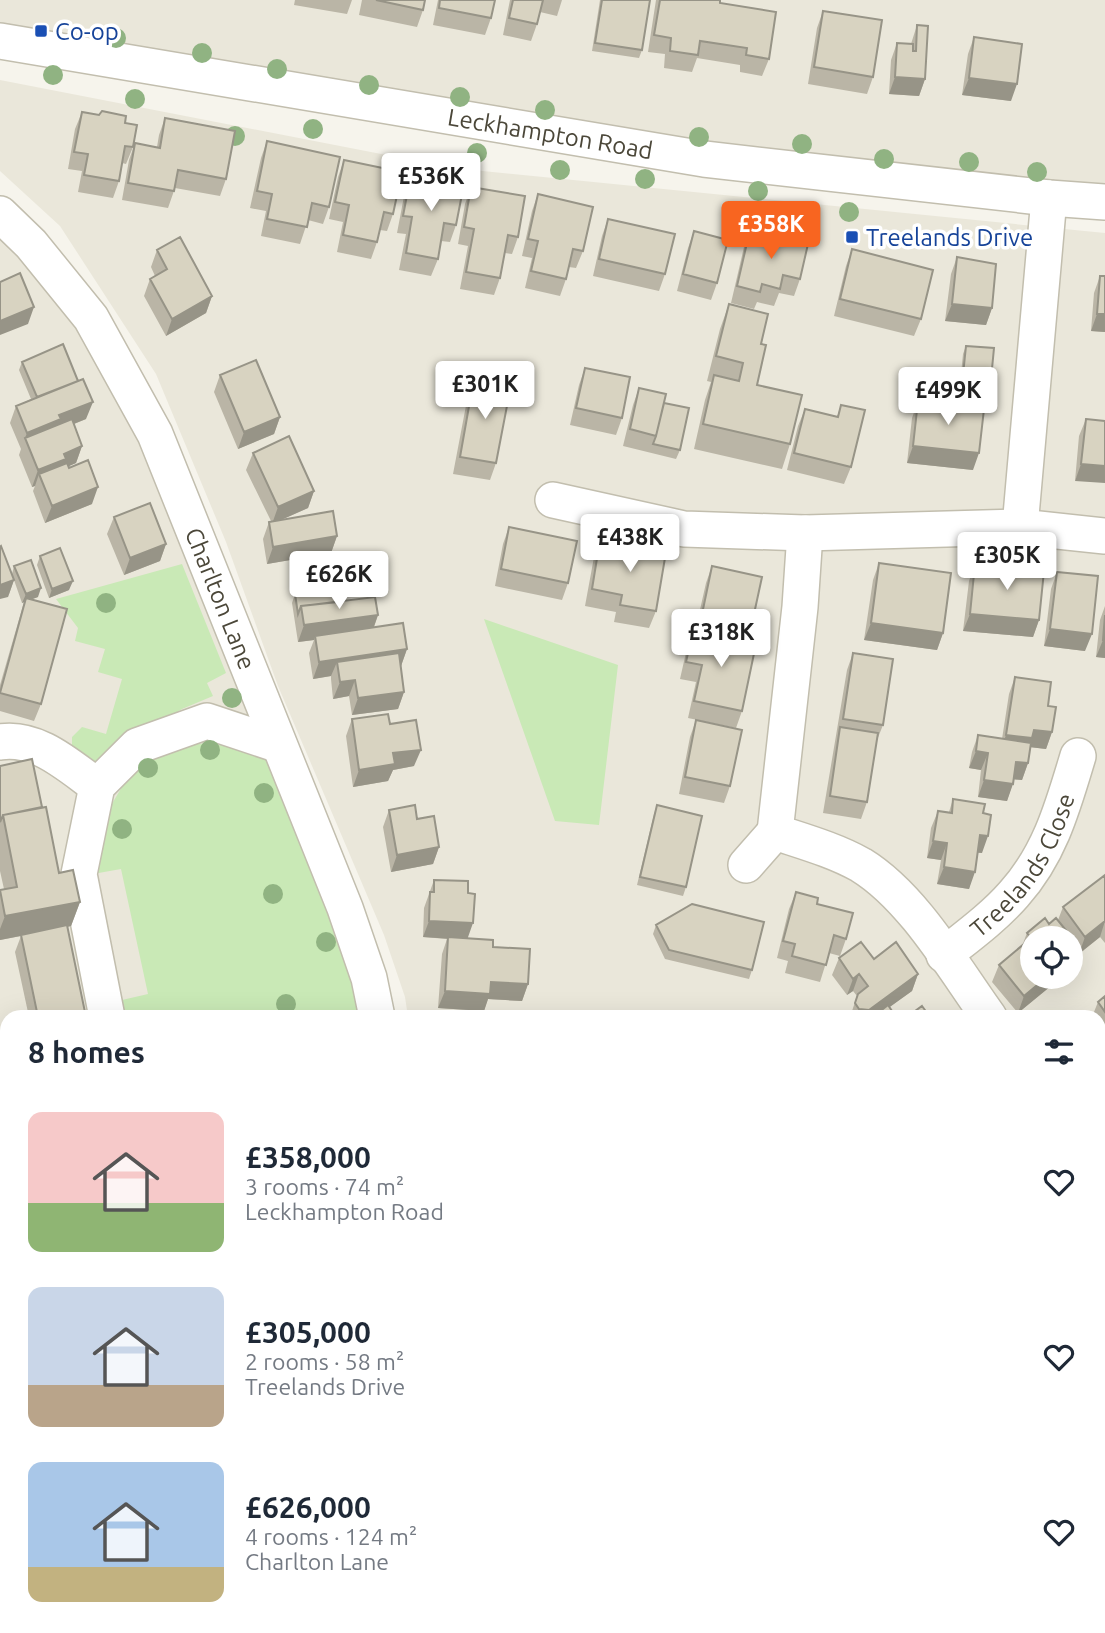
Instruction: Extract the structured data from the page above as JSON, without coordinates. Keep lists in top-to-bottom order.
{
  "streets": {
    "street": ["Leckhampton Road", "Charlton Lane", "Treelands Close"]
  },
  "places": {
    "transit": ["Co-op", "Treelands Drive"]
  },
  "page": {
    "price": [
      "£536K",
      "£358K",
      "£301K",
      "£499K",
      "£438K",
      "£305K",
      "£626K",
      "£318K"
    ],
    "heading": "8 homes",
    "list": [
      {
        "name": "£358,000",
        "note": "3 rooms · 74 m² · Leckhampton Road"
      },
      {
        "name": "£305,000",
        "note": "2 rooms · 58 m² · Treelands Drive"
      },
      {
        "name": "£626,000",
        "note": "4 rooms · 124 m² · Charlton Lane"
      }
    ]
  }
}
